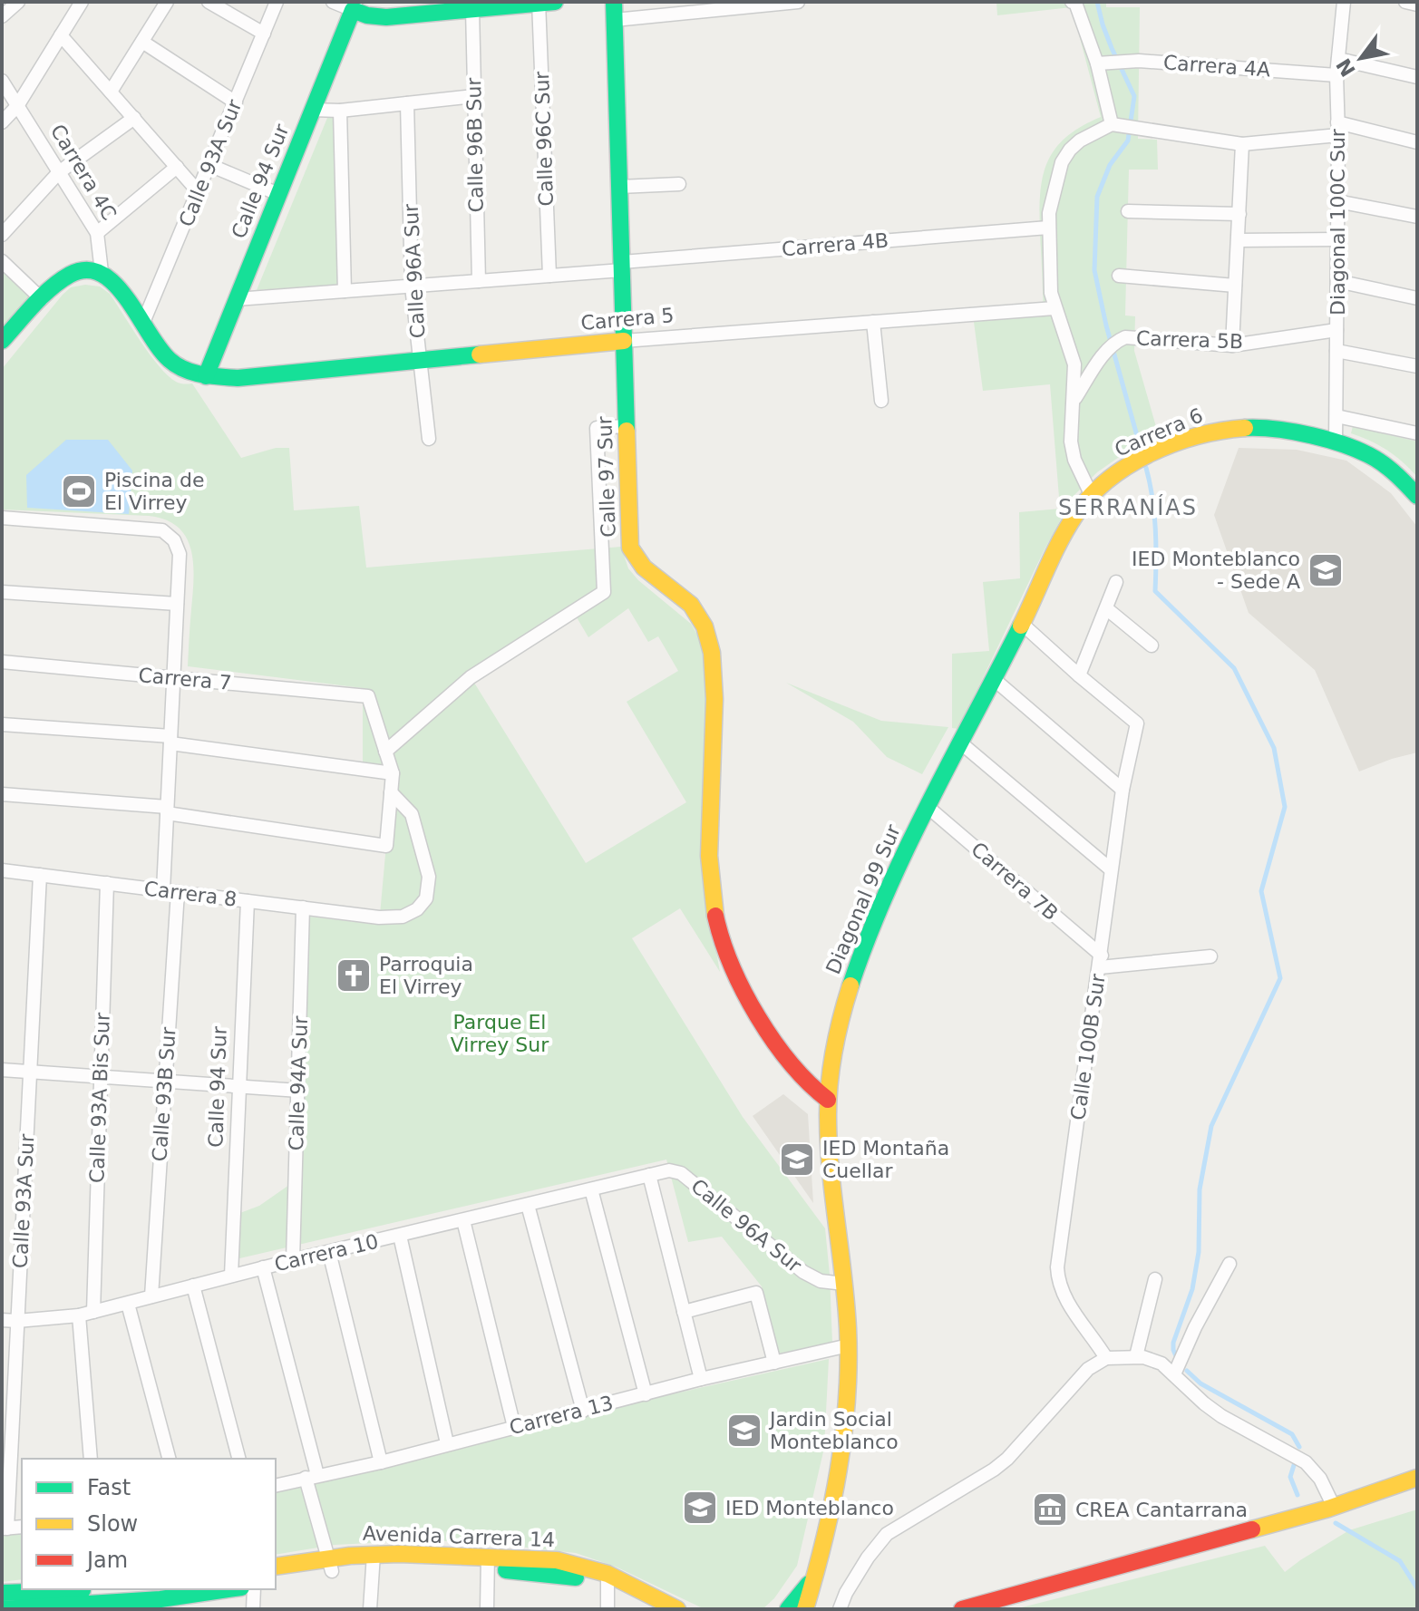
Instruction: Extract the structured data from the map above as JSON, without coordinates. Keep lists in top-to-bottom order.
{
  "streets": {
    "street": [
      "Carrera 4A",
      "Calle 96C Sur",
      "Calle 96B Sur",
      "Calle 93A Sur",
      "Carrera 4C",
      "Calle 94 Sur",
      "Diagonal 100C Sur",
      "Carrera 4B",
      "Calle 96A Sur",
      "Carrera 5",
      "Carrera 5B",
      "Carrera 6",
      "Calle 97 Sur",
      "Carrera 7",
      "Carrera 7B",
      "Carrera 8",
      "Diagonal 99 Sur",
      "Calle 100B Sur",
      "Calle 94A Sur",
      "Calle 93B Sur",
      "Calle 93A Bis Sur",
      "Carrera 10",
      "Carrera 13",
      "Avenida Carrera 14"
    ]
  },
  "crossings": [
    ["Carrera 4A", "Diagonal 100C Sur"],
    ["Calle 96C Sur", "Carrera 4B"],
    ["Calle 96B Sur", "Carrera 4B"],
    ["Calle 93A Sur", "Carrera 8"],
    ["Calle 93A Sur", "Carrera 10"],
    ["Calle 94 Sur", "Carrera 4B"],
    ["Calle 94 Sur", "Carrera 5"],
    ["Calle 94 Sur", "Carrera 8"],
    ["Calle 94 Sur", "Carrera 10"],
    ["Diagonal 100C Sur", "Carrera 5B"],
    ["Diagonal 100C Sur", "Carrera 6"],
    ["Carrera 4B", "Calle 96A Sur"],
    ["Carrera 4B", "Calle 97 Sur"],
    ["Calle 96A Sur", "Carrera 5"],
    ["Calle 96A Sur", "Diagonal 99 Sur"],
    ["Calle 96A Sur", "Carrera 10"],
    ["Carrera 5", "Calle 97 Sur"],
    ["Carrera 6", "Diagonal 99 Sur"],
    ["Calle 97 Sur", "Diagonal 99 Sur"],
    ["Carrera 7B", "Diagonal 99 Sur"],
    ["Carrera 7B", "Calle 100B Sur"],
    ["Carrera 8", "Calle 94A Sur"],
    ["Carrera 8", "Calle 93B Sur"],
    ["Carrera 8", "Calle 93A Bis Sur"],
    ["Diagonal 99 Sur", "Carrera 13"],
    ["Calle 94A Sur", "Carrera 10"],
    ["Calle 93B Sur", "Carrera 10"],
    ["Calle 93A Bis Sur", "Carrera 10"]
  ],
  "districts": ["SERRANÍAS"],
  "parks": ["Parque El Virrey Sur"],
  "places": {
    "sports": ["Piscina de El Virrey"],
    "school or university": [
      "IED Monteblanco - Sede A",
      "IED Montaña Cuellar",
      "Jardin Social Monteblanco",
      "IED Monteblanco"
    ],
    "church": ["Parroquia El Virrey"],
    "museum": ["CREA Cantarrana"]
  },
  "legend": ["Fast", "Slow", "Jam"],
  "north": "bottom left"
}
